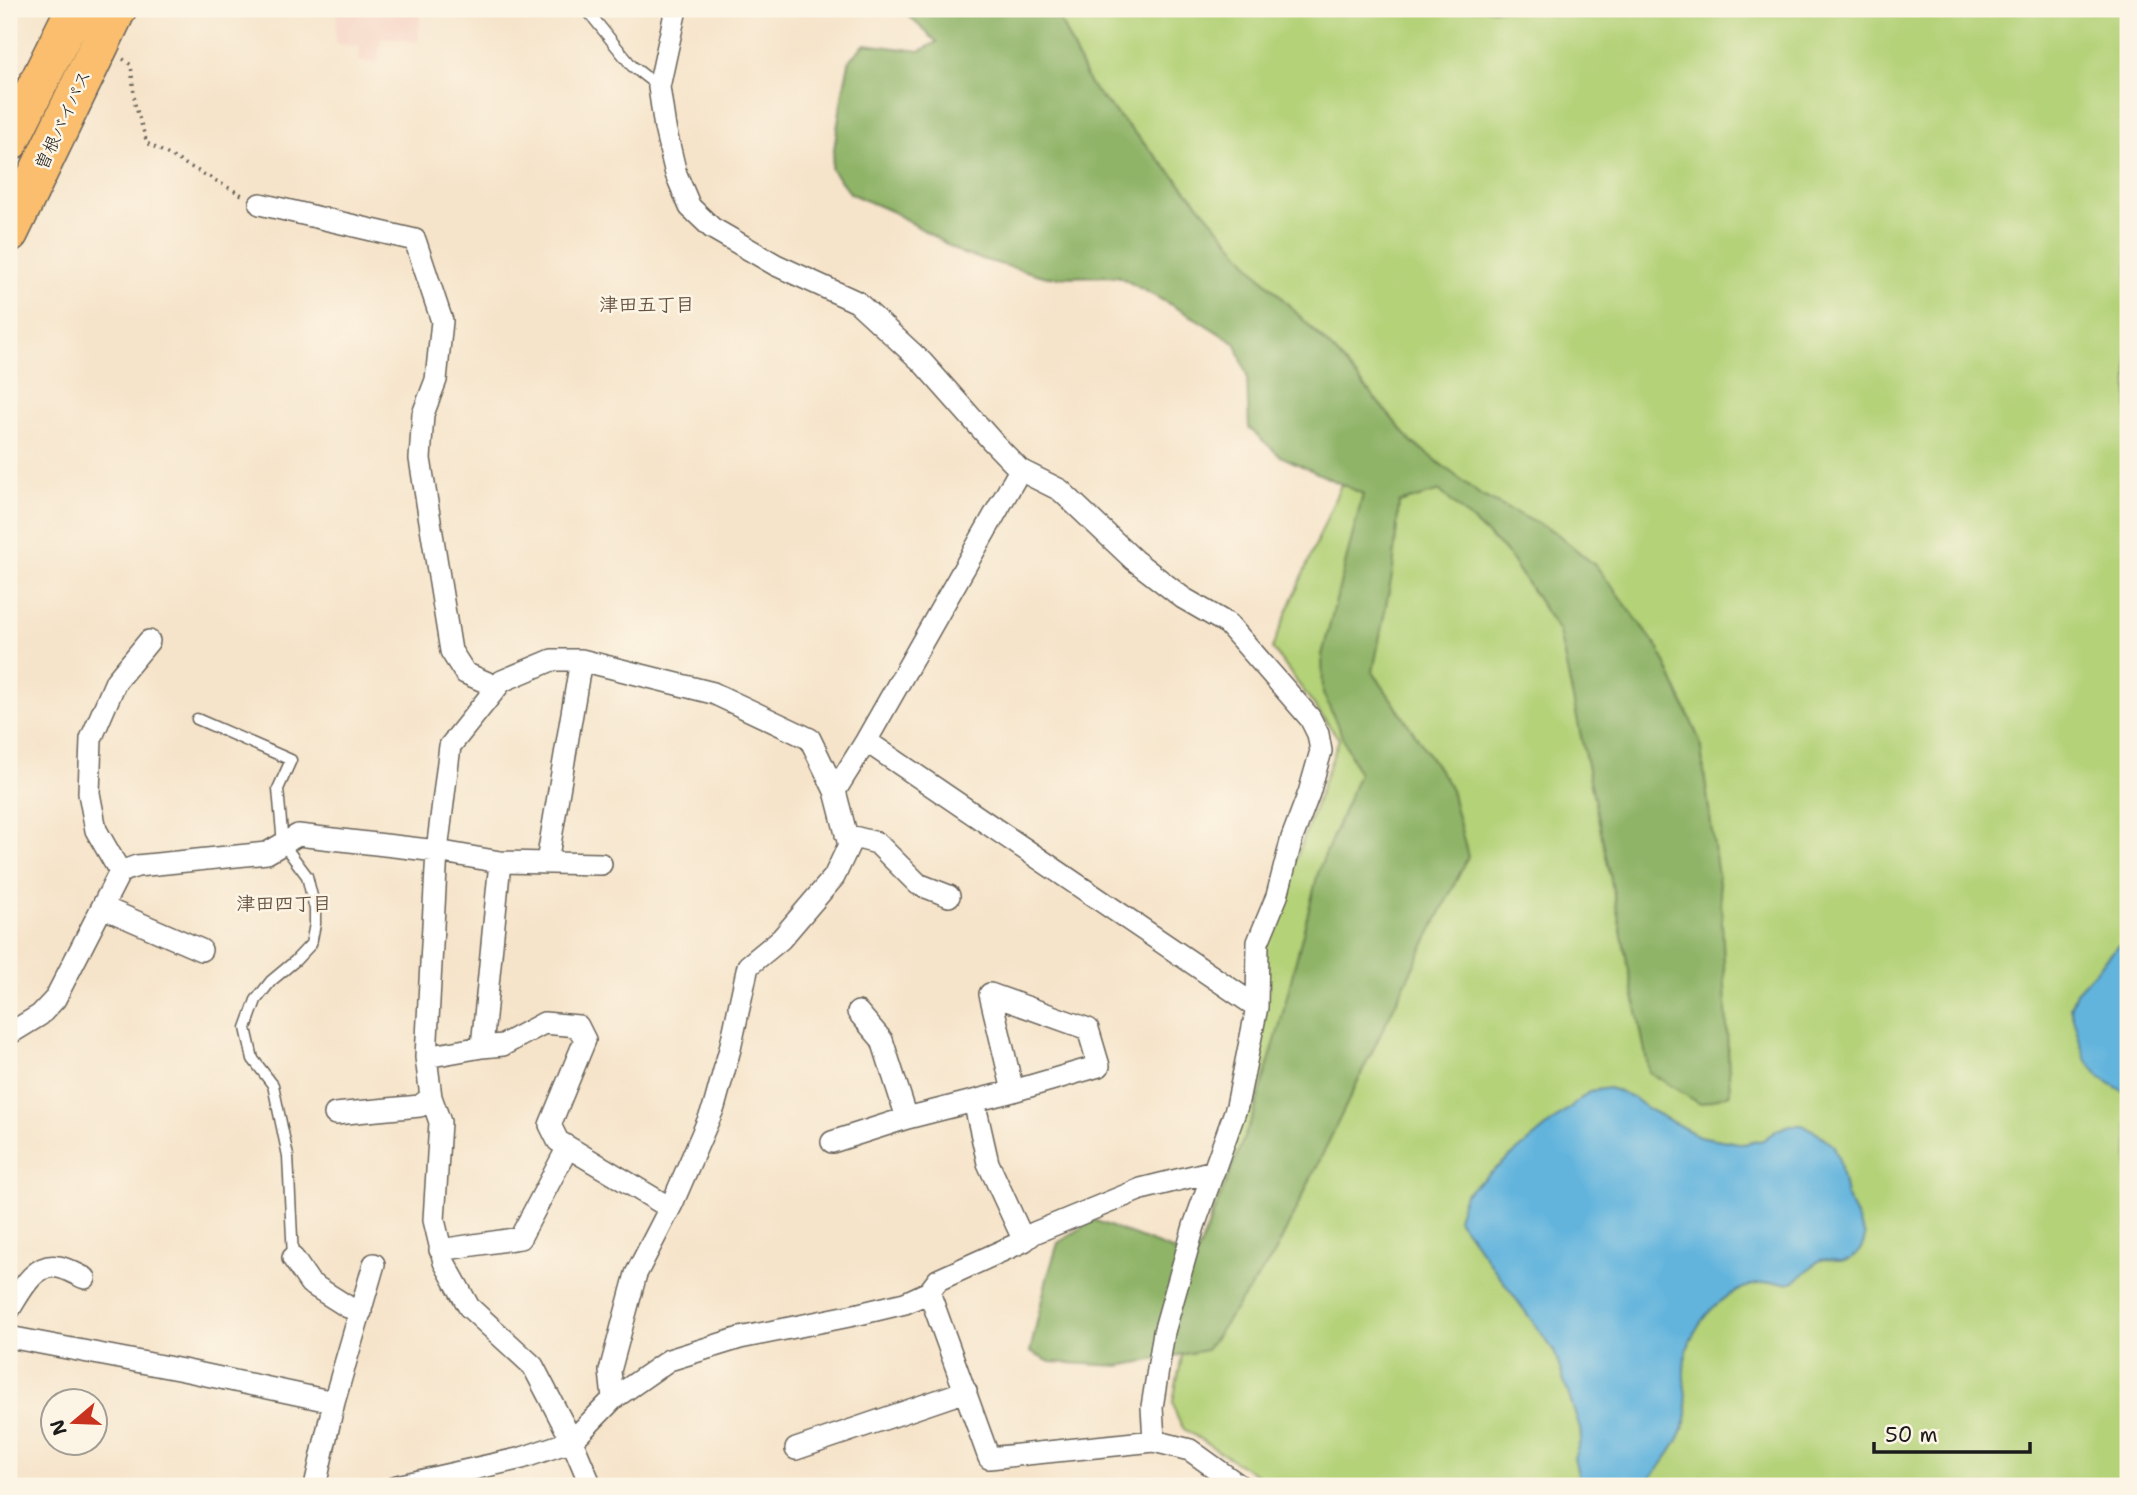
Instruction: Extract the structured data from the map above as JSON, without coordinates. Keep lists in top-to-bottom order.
{
  "streets": {
    "highway": ["曽根バイパス"]
  },
  "districts": ["津田五丁目", "津田四丁目"],
  "scale_bar": "50 m",
  "north": "left"
}
